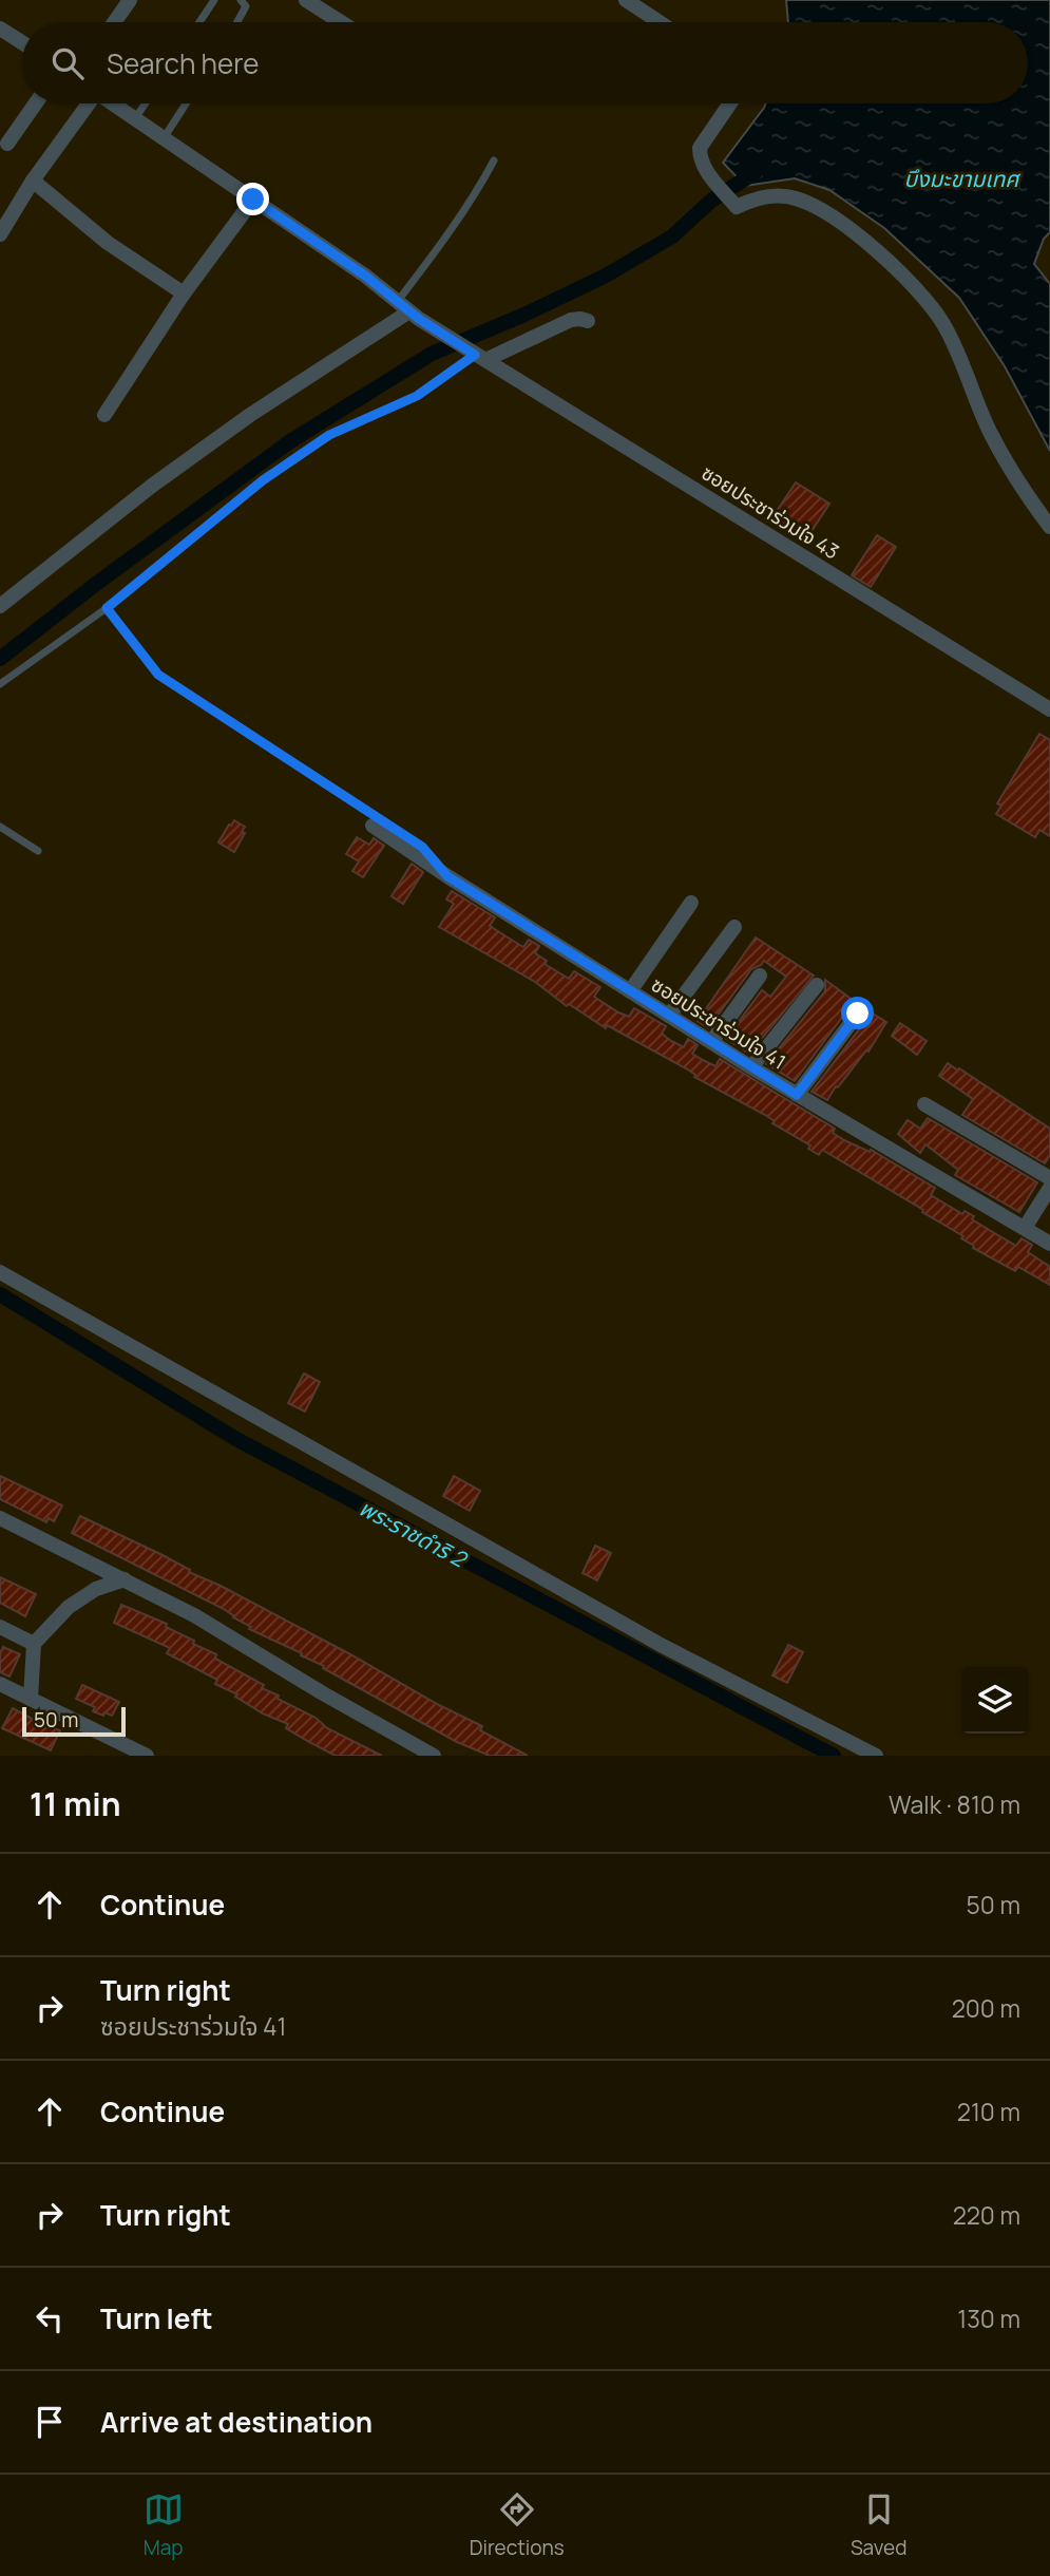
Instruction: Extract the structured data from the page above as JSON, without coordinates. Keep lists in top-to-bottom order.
{
  "streets": {
    "street": ["ซอยประชาร่วมใจ 43", "ซอยประชาร่วมใจ 41"]
  },
  "water": ["บึงมะขามเทศ", "พระราชดำริ 2"],
  "scale_bar": "50 m",
  "page": {
    "search": "Search here",
    "scale": "50 m",
    "heading": ["11 min", "Walk · 810 m"],
    "list": [
      ["Continue", "50 m"],
      ["Turn right", "ซอยประชาร่วมใจ 41", "200 m"],
      ["Continue", "210 m"],
      ["Turn right", "220 m"],
      ["Turn left", "130 m"],
      "Arrive at destination"
    ],
    "nav": ["Map", "Directions", "Saved"]
  }
}
